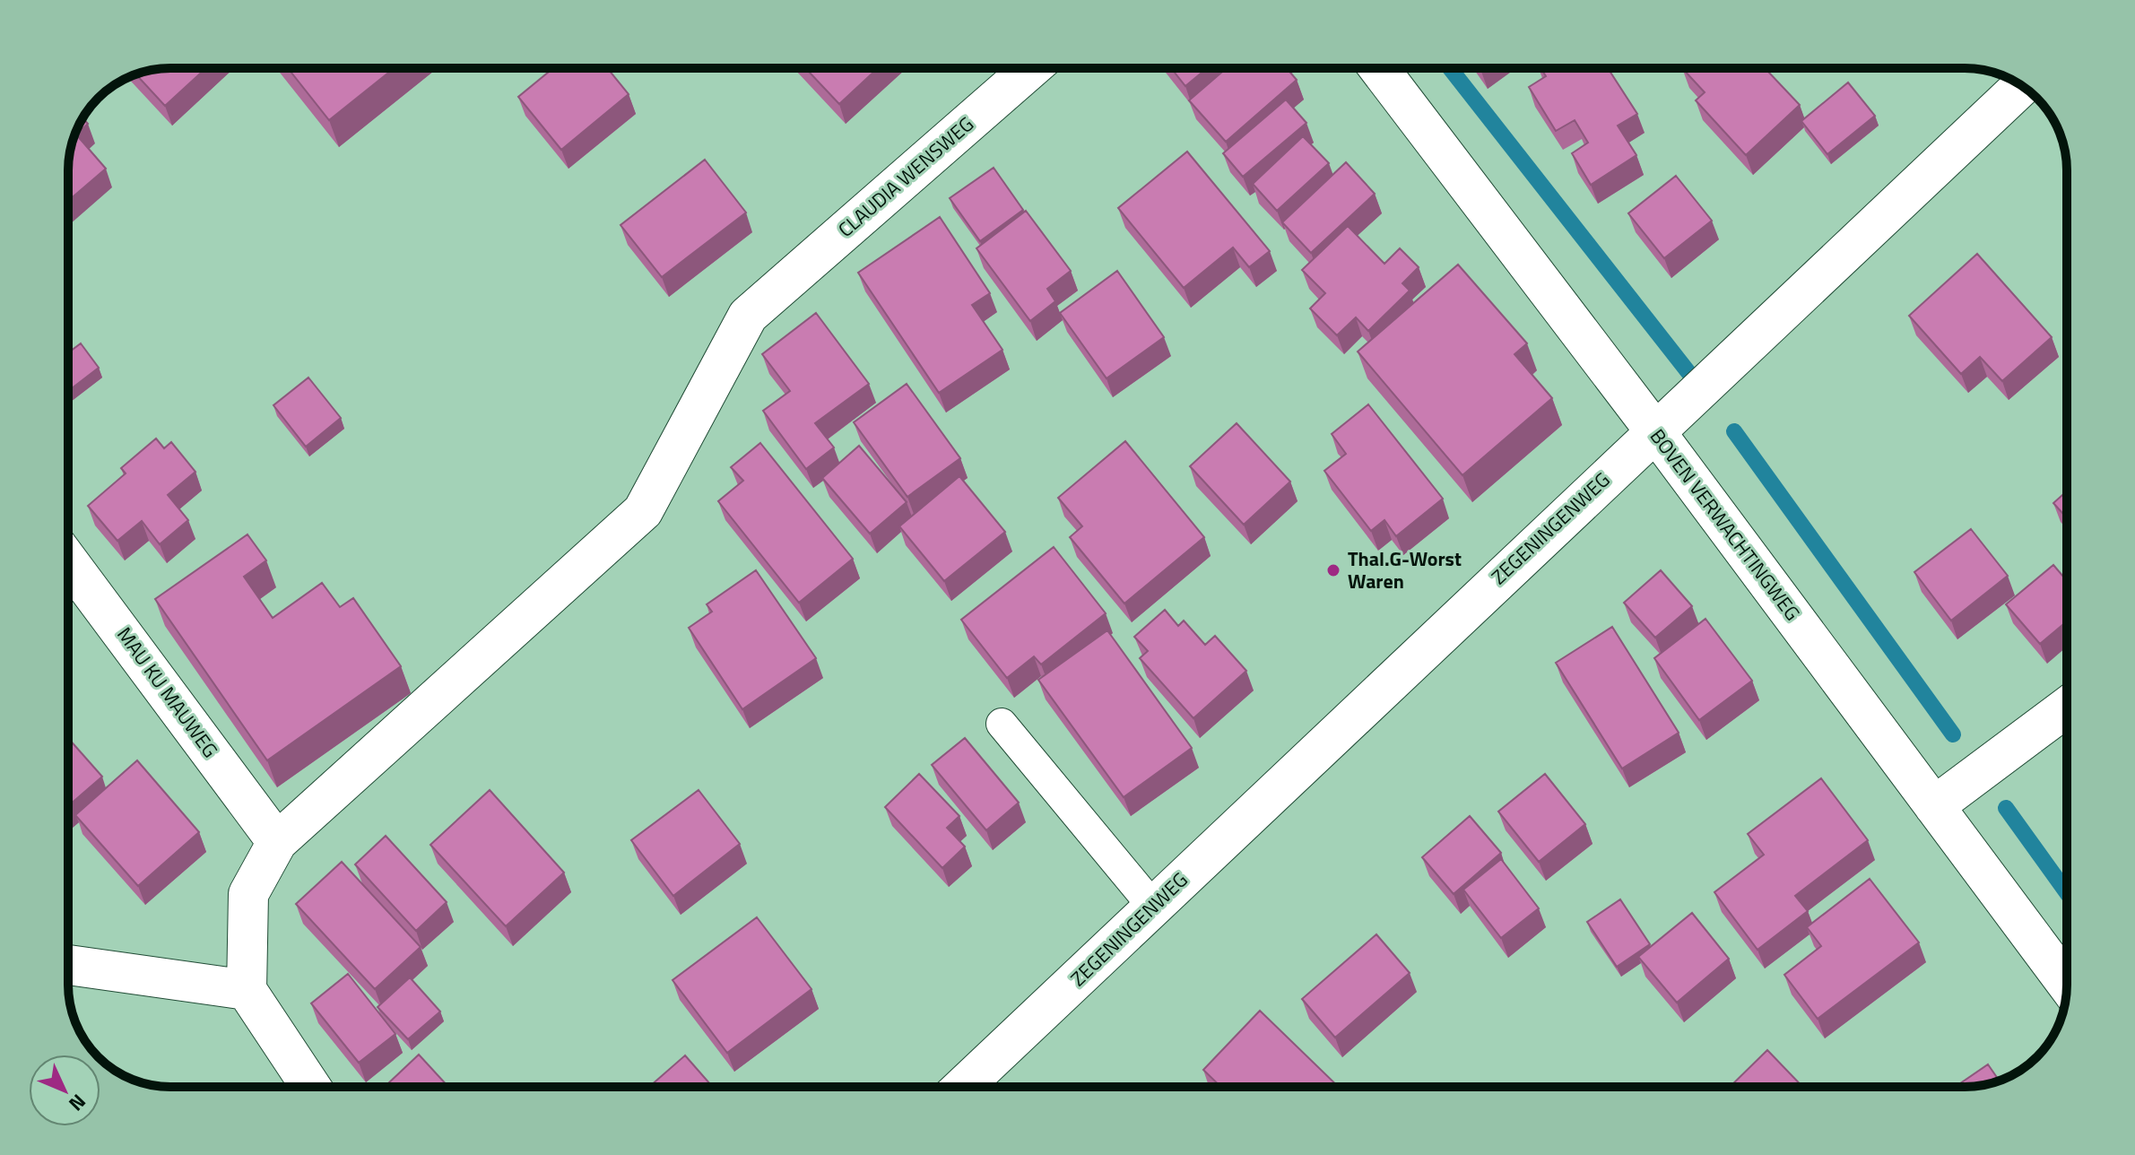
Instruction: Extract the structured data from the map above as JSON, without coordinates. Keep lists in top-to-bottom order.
{
  "streets": {
    "street": [
      "CLAUDIA WENSWEG",
      "BOVEN VERWACHTINGWEG",
      "ZEGENINGENWEG",
      "MAU KU MAUWEG"
    ]
  },
  "crossings": [
    ["CLAUDIA WENSWEG", "MAU KU MAUWEG"],
    ["BOVEN VERWACHTINGWEG", "ZEGENINGENWEG"]
  ],
  "places": ["Thal.G-Worst Waren"],
  "north": "bottom right"
}
